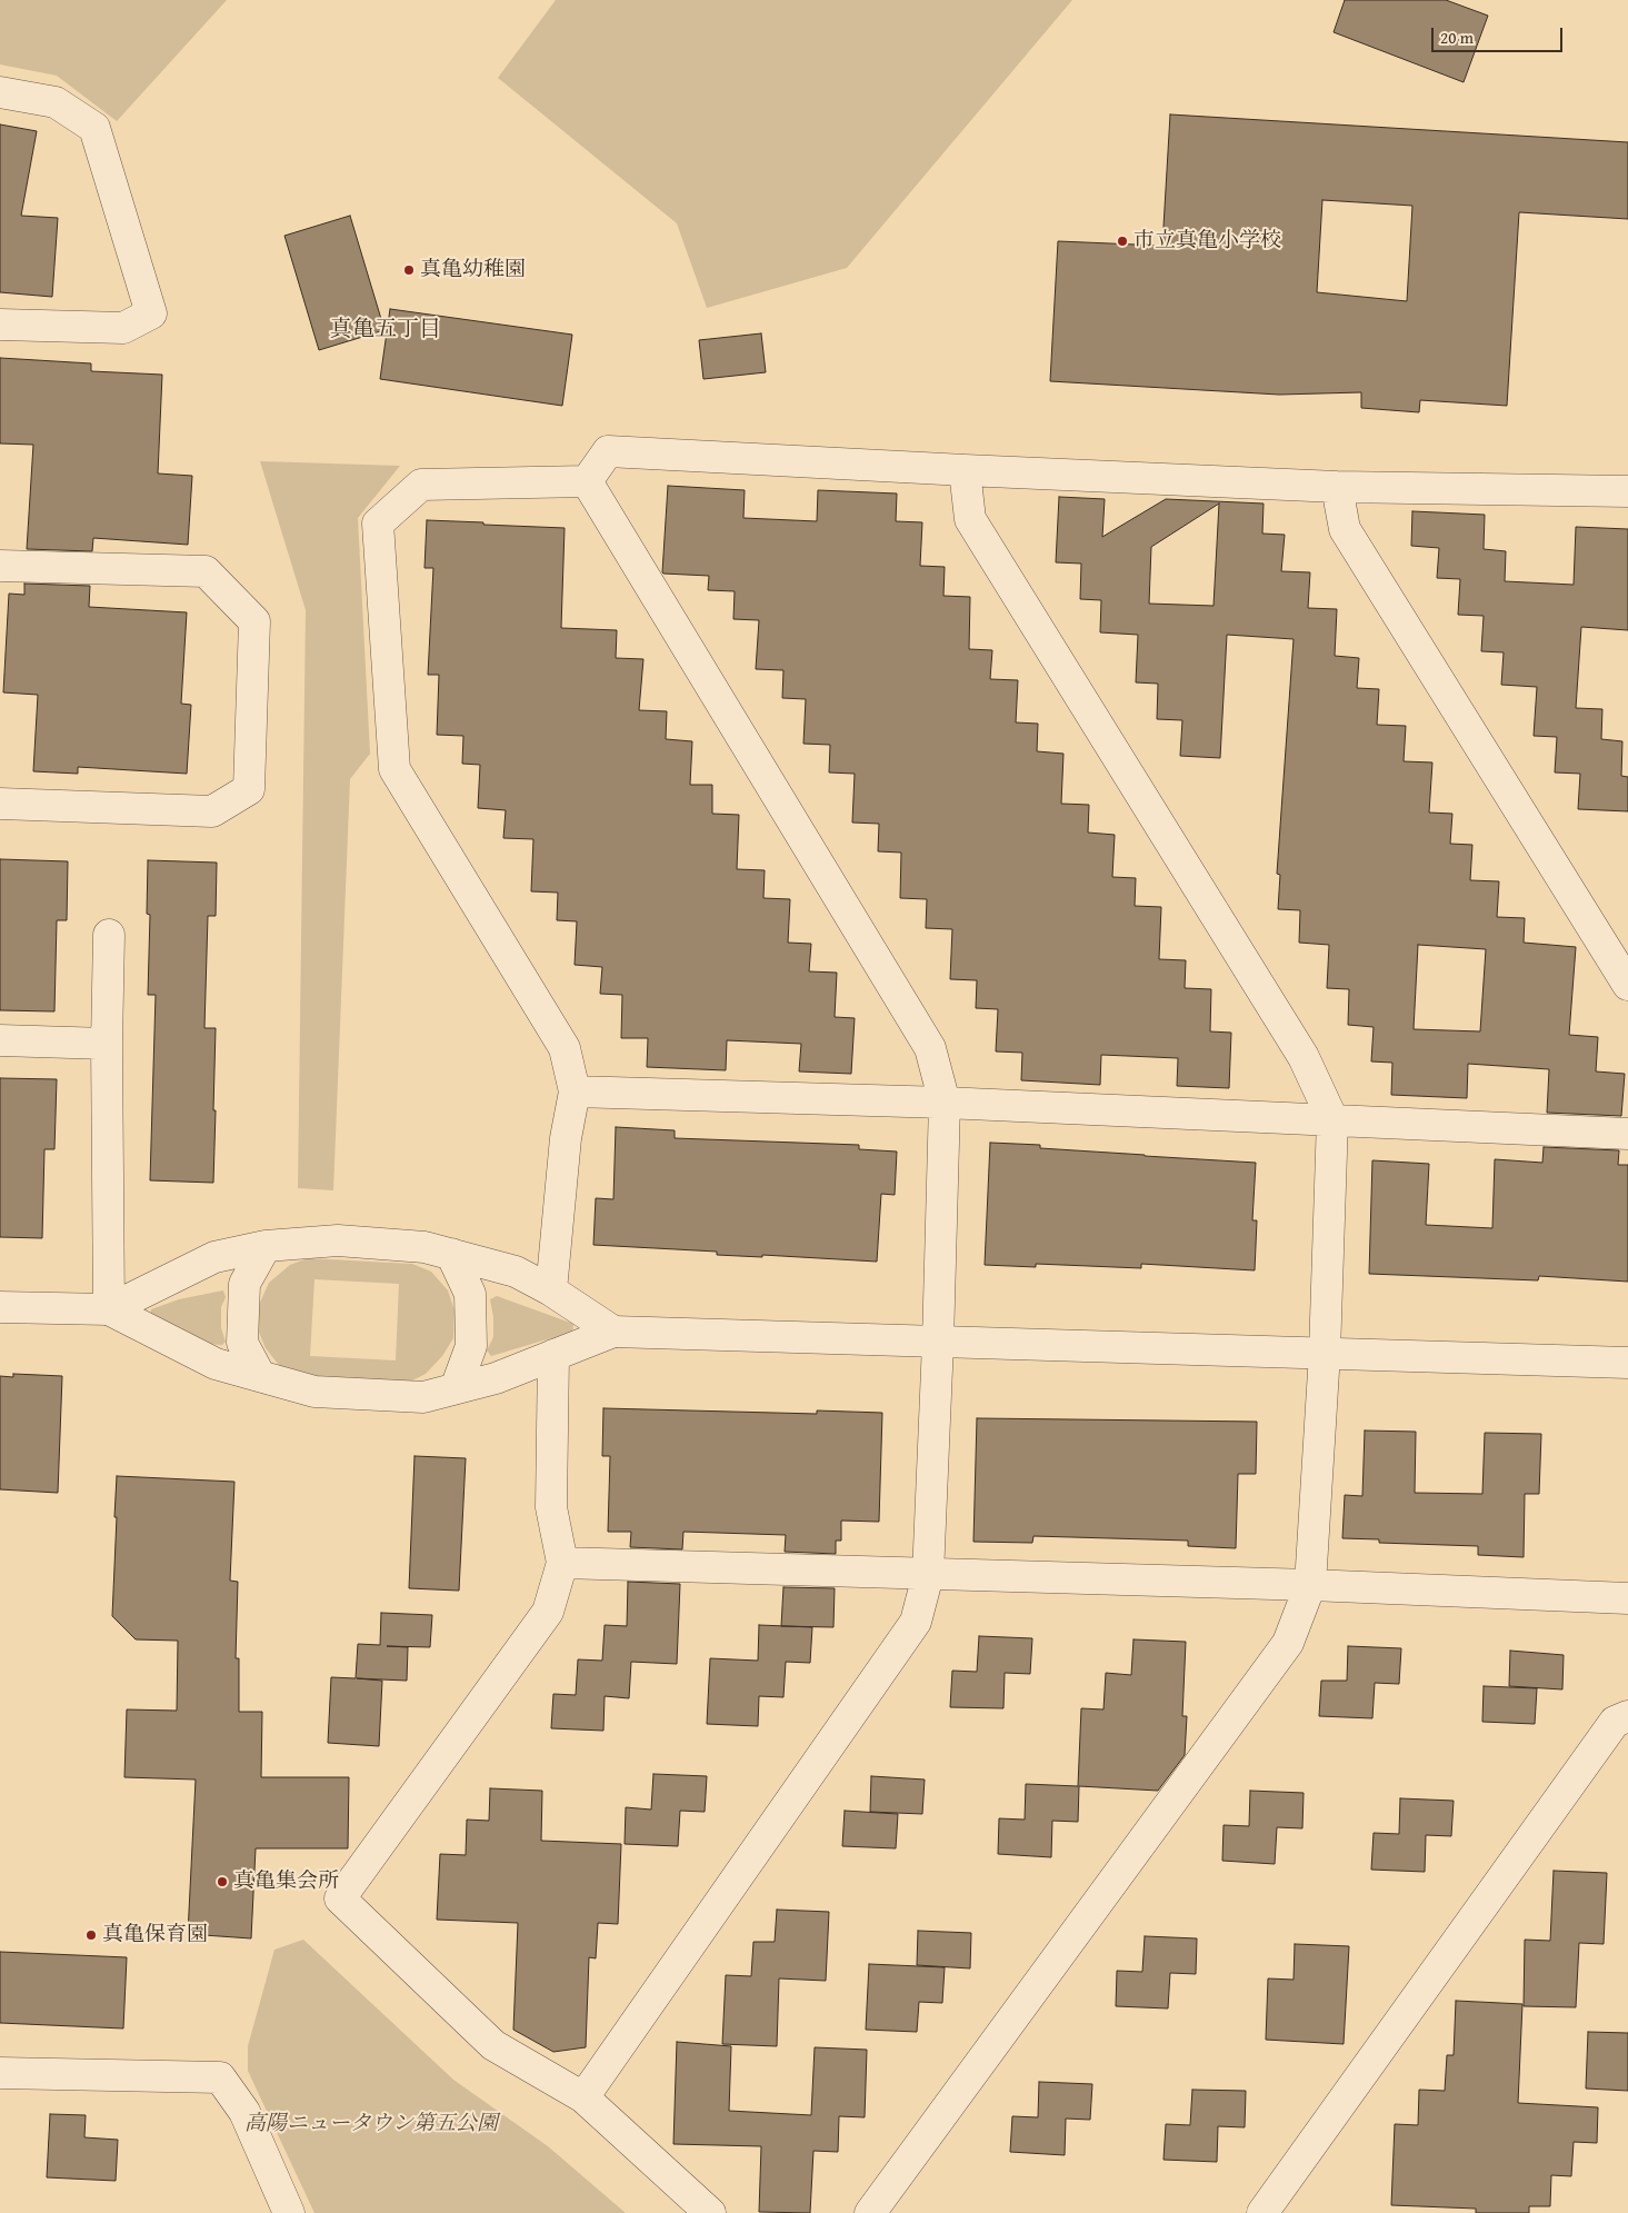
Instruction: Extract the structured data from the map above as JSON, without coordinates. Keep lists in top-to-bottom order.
{
  "districts": ["真亀五丁目"],
  "parks": ["高陽ニュータウン第五公園"],
  "places": [
    "市立真亀小学校",
    "真亀幼稚園",
    "真亀集会所",
    "真亀保育園"
  ],
  "scale_bar": "20 m"
}
